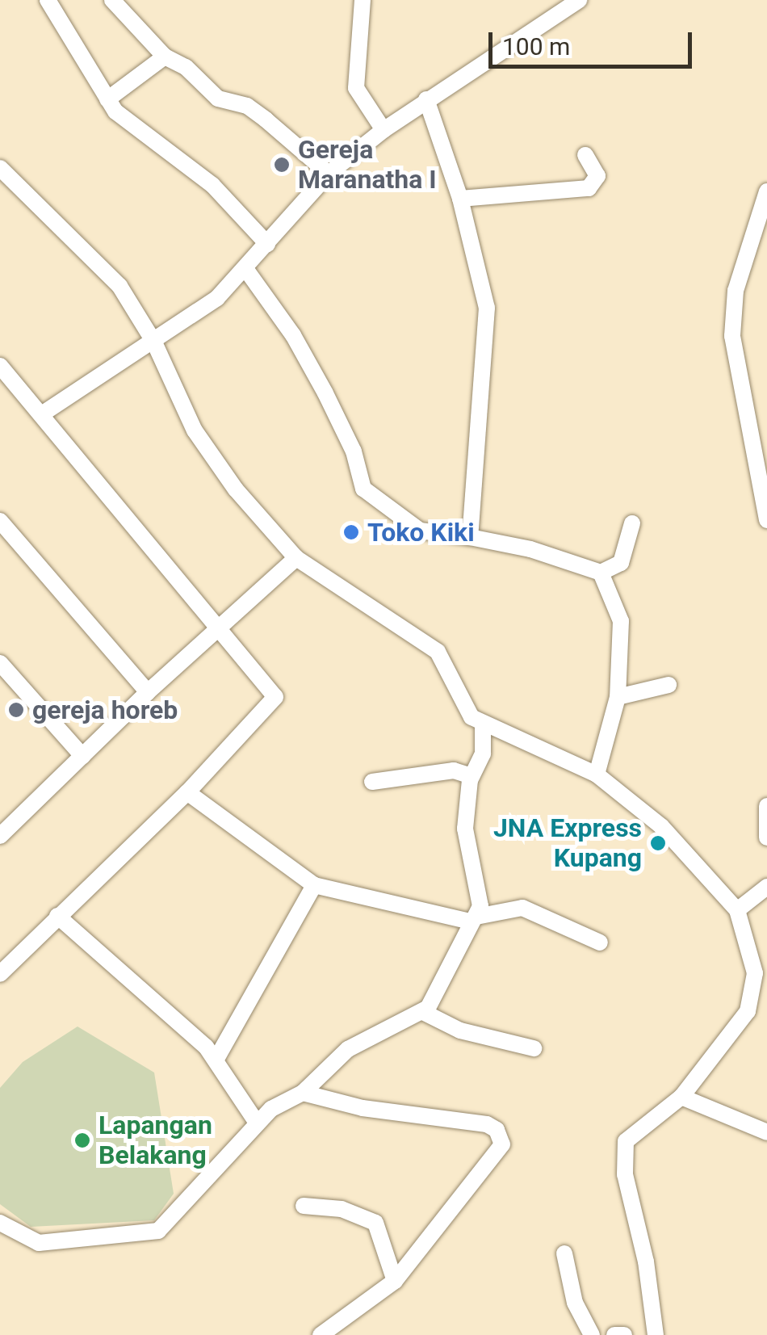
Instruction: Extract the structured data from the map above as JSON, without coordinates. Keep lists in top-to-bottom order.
{
  "places": [
    "Gereja Maranatha I",
    "Toko Kiki",
    "gereja horeb",
    "JNA Express Kupang",
    "Lapangan Belakang"
  ],
  "scale_bar": "100 m"
}
